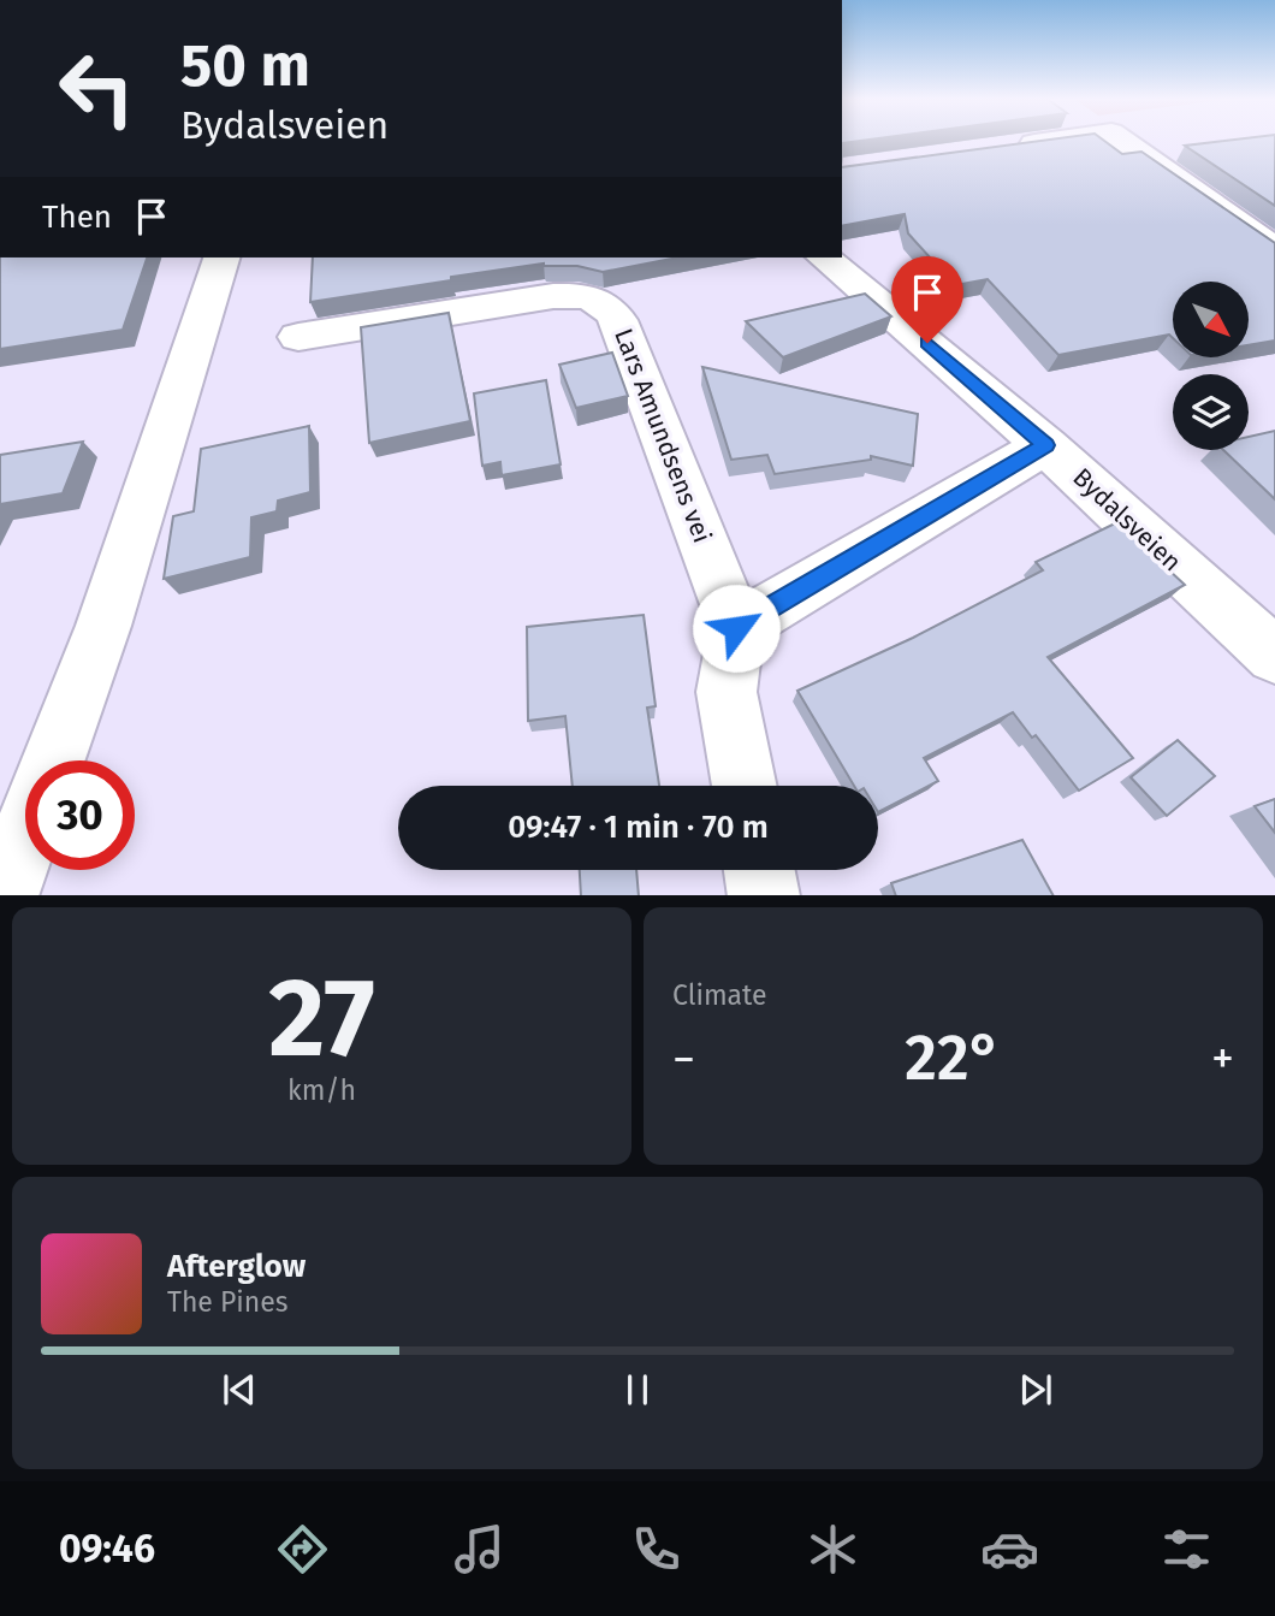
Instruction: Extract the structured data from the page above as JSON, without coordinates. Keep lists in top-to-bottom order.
{
  "streets": {
    "main road": ["Lars Amundsens vei", "Bydalsveien"]
  },
  "north": "bottom right",
  "page": {
    "turn": ["50 m", "Bydalsveien"],
    "then": "Then",
    "limit": "30",
    "trip": "09:47 · 1 min · 70 m",
    "tile": [
      ["27", "km/h"],
      "Climate"
    ],
    "heat": ["−", "22°", "+"],
    "song": ["Afterglow", "The Pines"],
    "tabs": "09:46"
  }
}
